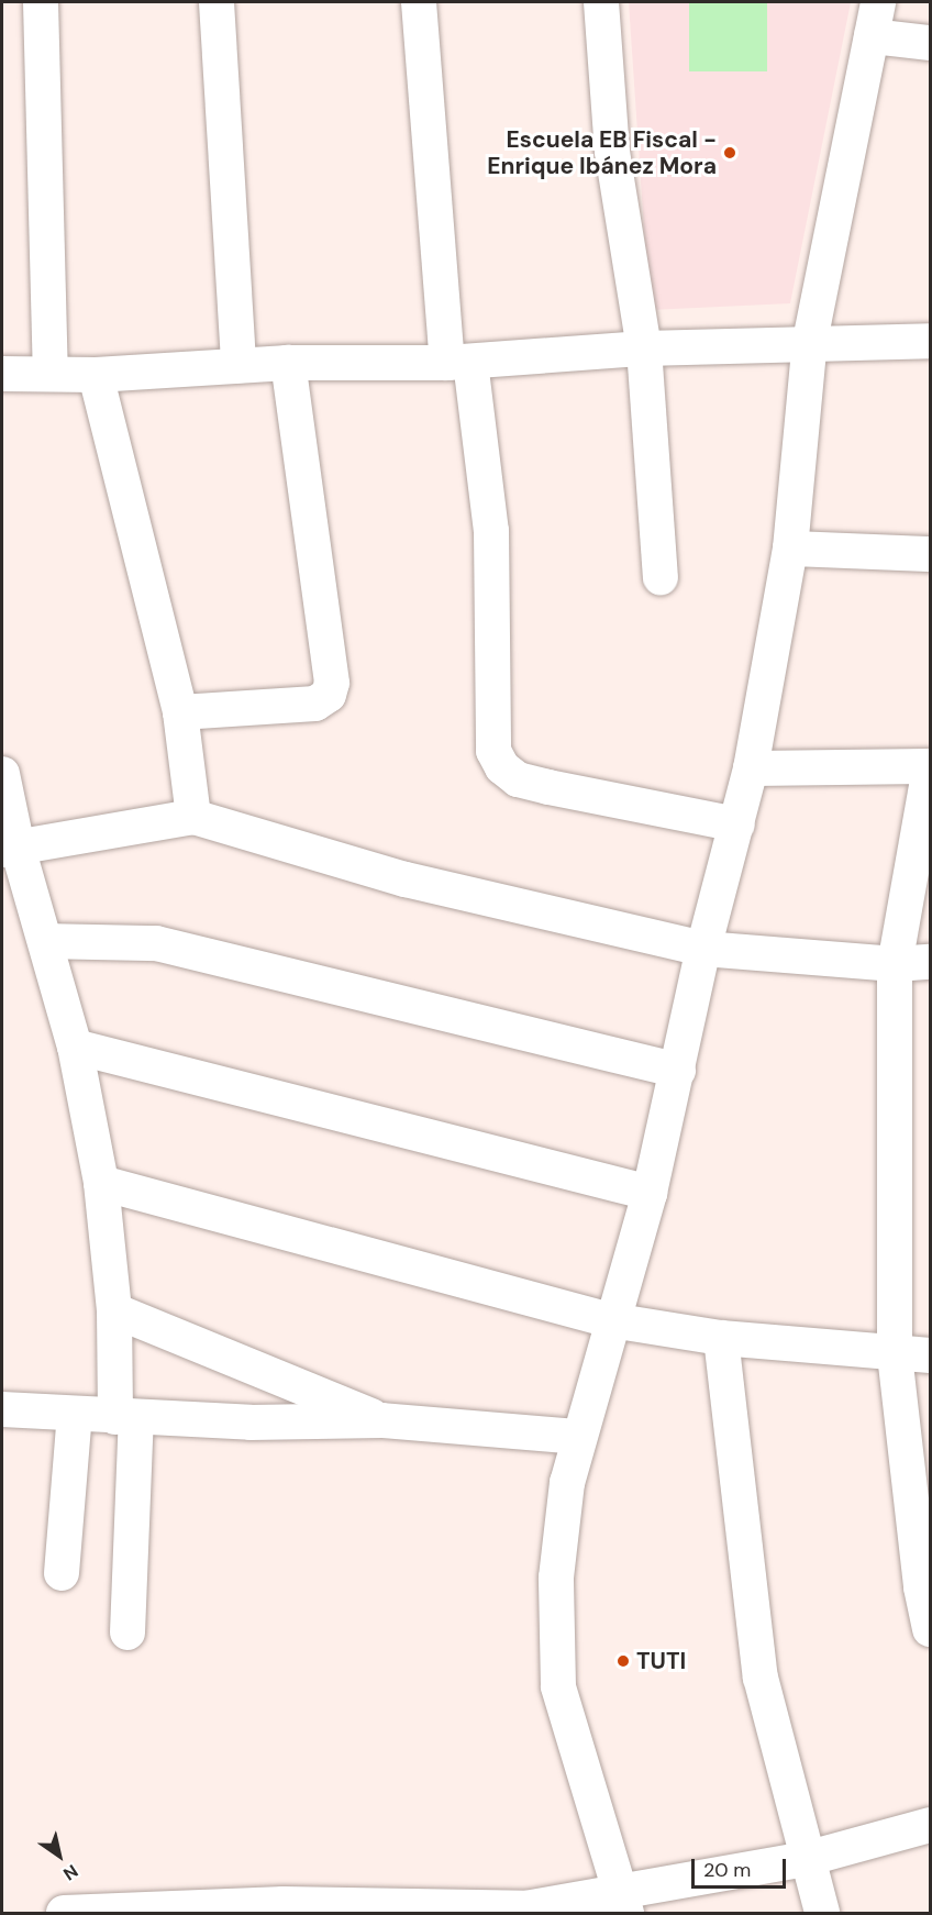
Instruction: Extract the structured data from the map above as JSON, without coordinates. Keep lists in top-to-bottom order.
{
  "places": ["Escuela EB Fiscal - Enrique Ibánez Mora", "TUTI"],
  "scale_bar": "20 m",
  "north": "bottom right"
}
